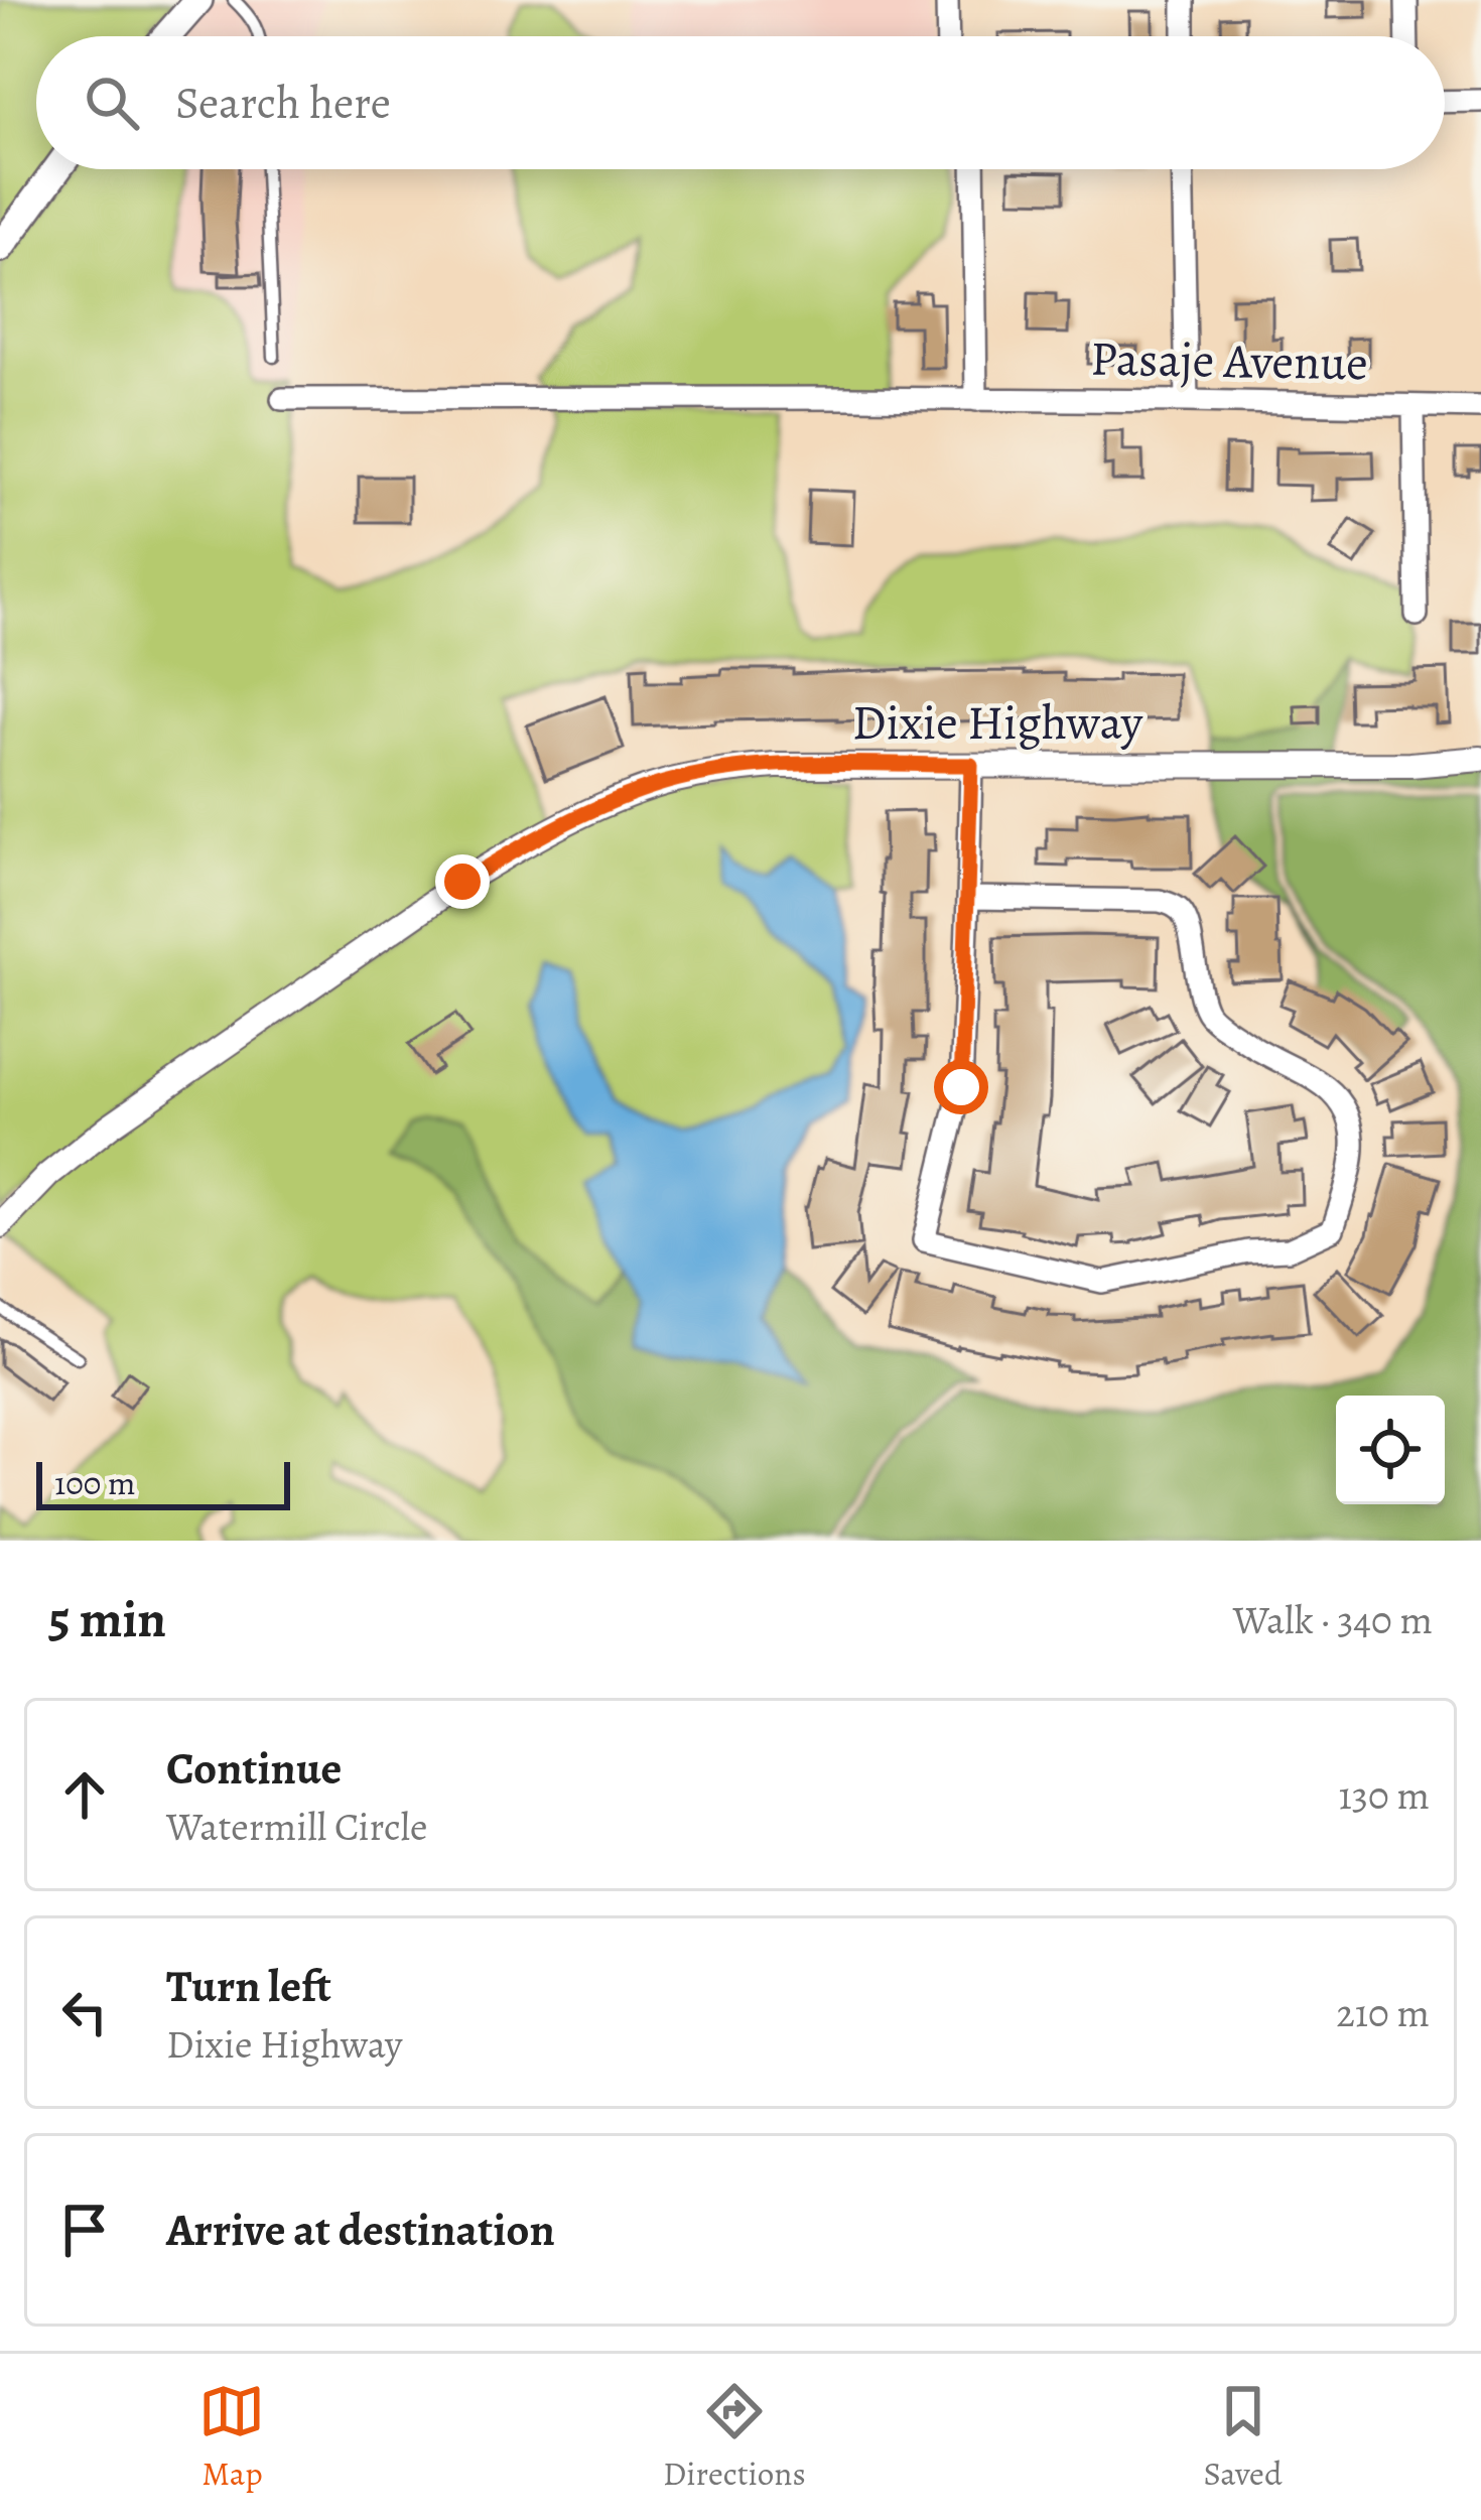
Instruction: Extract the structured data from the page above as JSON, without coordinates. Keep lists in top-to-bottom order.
{
  "streets": {
    "street": ["Pasaje Avenue", "Dixie Highway"]
  },
  "scale_bar": "100 m",
  "page": {
    "search": "Search here",
    "scale": "100 m",
    "heading": ["5 min", "Walk · 340 m"],
    "list": [
      ["Continue", "Watermill Circle", "130 m"],
      ["Turn left", "Dixie Highway", "210 m"],
      "Arrive at destination"
    ],
    "nav": ["Map", "Directions", "Saved"]
  }
}
